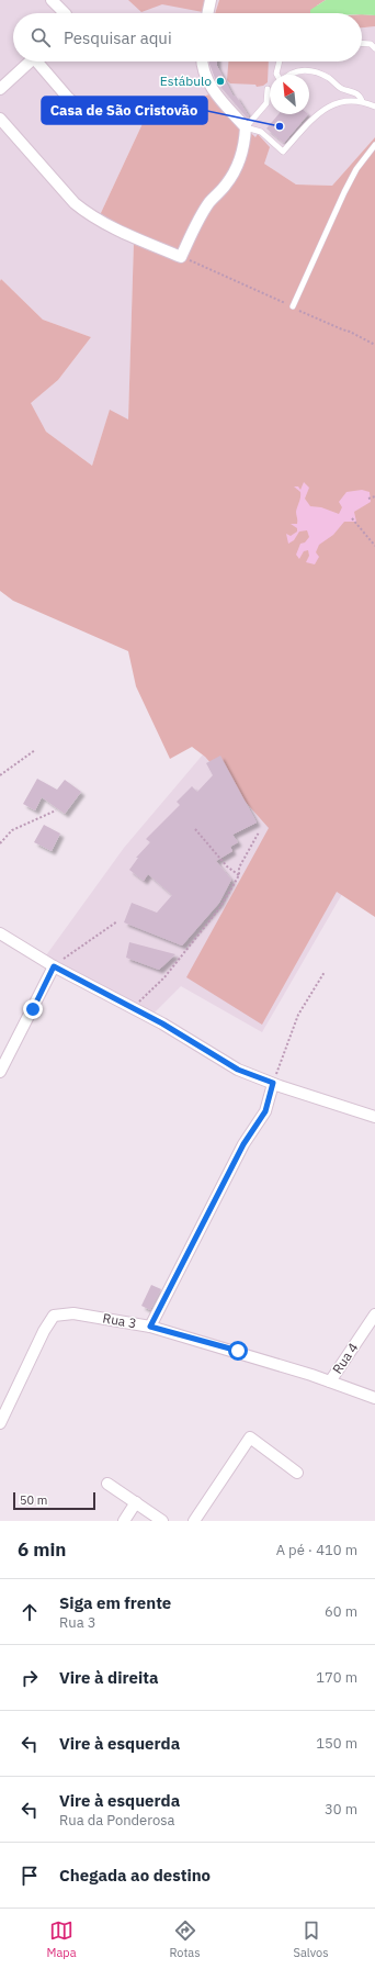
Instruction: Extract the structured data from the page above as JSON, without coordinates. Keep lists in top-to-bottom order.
{
  "streets": {
    "street": ["Rua 3", "Rua 4"]
  },
  "crossings": [
    ["Rua 3", "Rua 4"]
  ],
  "places": ["Estábulo", "Casa de São Cristovão"],
  "scale_bar": "50 m",
  "north": "top left",
  "page": {
    "search": "Pesquisar aqui",
    "scale": "50 m",
    "heading": ["6 min", "A pé · 410 m"],
    "list": [
      ["Siga em frente", "Rua 3", "60 m"],
      ["Vire à direita", "170 m"],
      ["Vire à esquerda", "150 m"],
      ["Vire à esquerda", "Rua da Ponderosa", "30 m"],
      "Chegada ao destino"
    ],
    "nav": ["Mapa", "Rotas", "Salvos"]
  }
}
